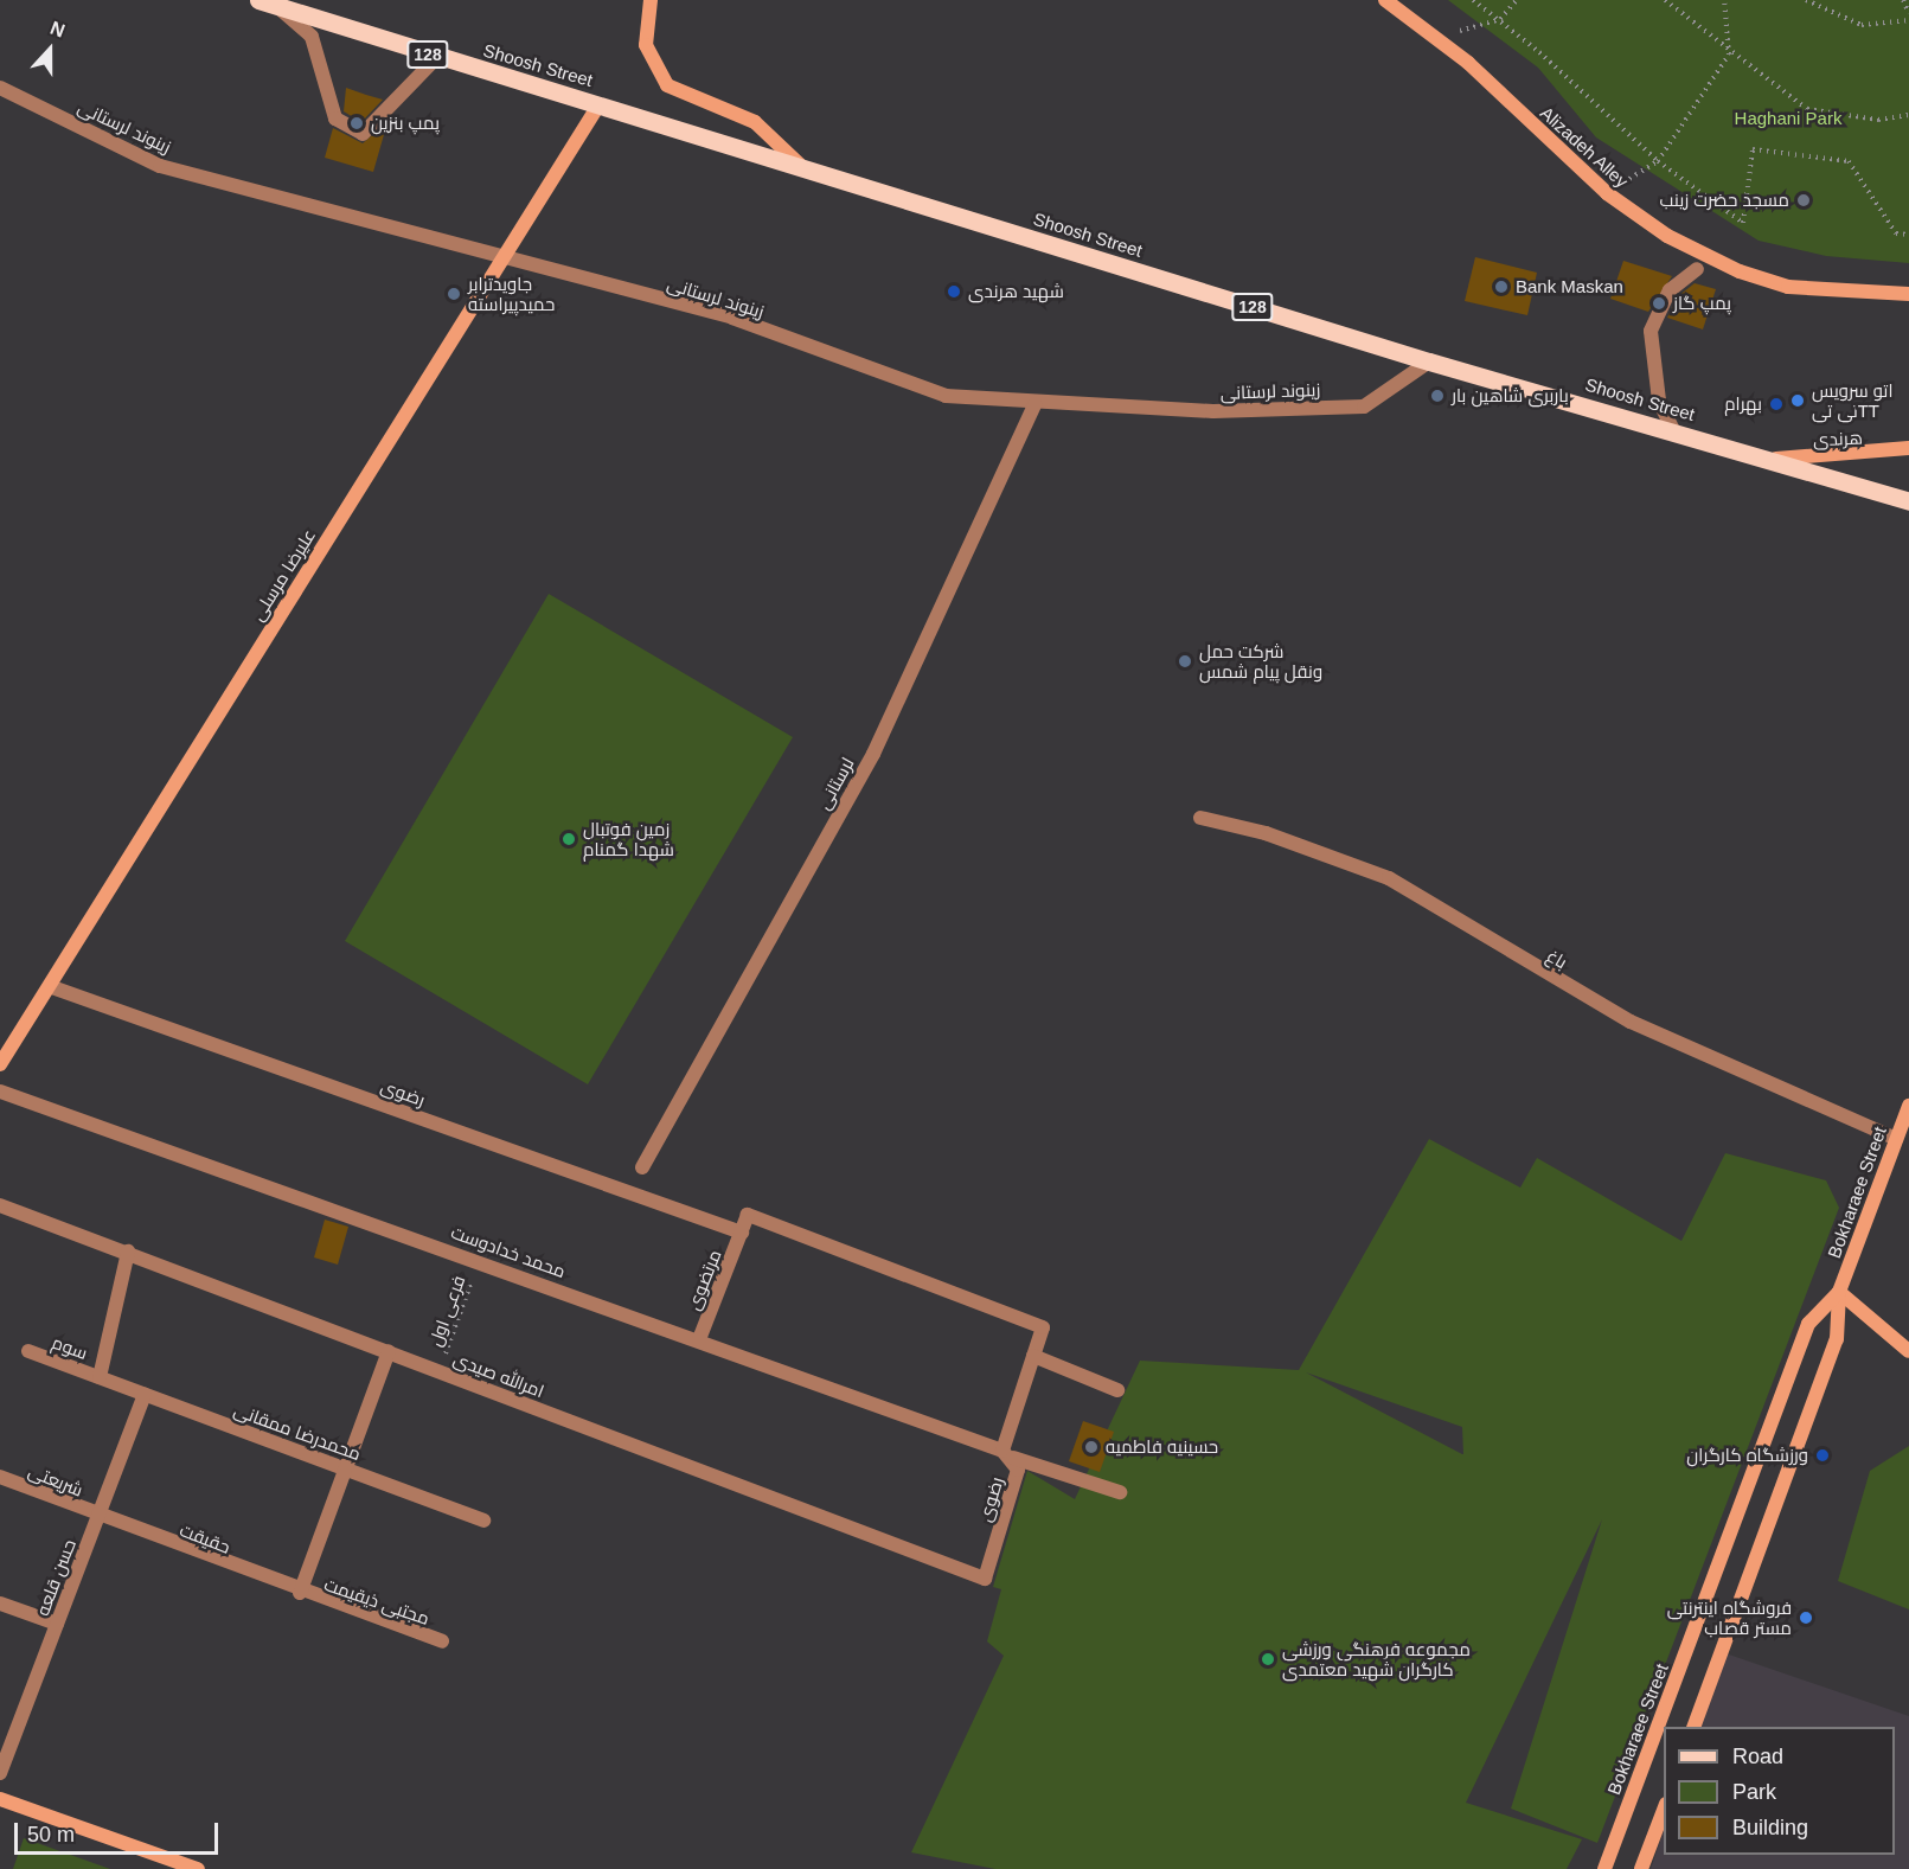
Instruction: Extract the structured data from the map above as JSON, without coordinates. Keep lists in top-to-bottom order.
{
  "streets": {
    "main road": ["128", "Shoosh Street"],
    "street": [
      "زینوند لرستانی",
      "Alizadeh Alley",
      "هرندی",
      "علیرضا مرسلی",
      "لرستانی",
      "باغ",
      "رضوی",
      "Bokharaee Street",
      "محمد خدادوست",
      "مرتضوی",
      "سوم",
      "امرالله صیدی",
      "محمدرضا ممقانی",
      "شریعتی",
      "حقیقت",
      "حسن قلعه",
      "مجتبی ذیقیمت"
    ],
    "path": ["فرعی اول"]
  },
  "crossings": [
    ["Shoosh Street", "زینوند لرستانی"],
    ["Shoosh Street", "هرندی"],
    ["Shoosh Street", "علیرضا مرسلی"],
    ["زینوند لرستانی", "علیرضا مرسلی"],
    ["زینوند لرستانی", "لرستانی"],
    ["علیرضا مرسلی", "رضوی"],
    ["باغ", "Bokharaee Street"],
    ["رضوی", "محمد خدادوست"],
    ["رضوی", "مرتضوی"],
    ["رضوی", "امرالله صیدی"],
    ["محمد خدادوست", "مرتضوی"],
    ["محمد خدادوست", "فرعی اول"],
    ["فرعی اول", "امرالله صیدی"],
    ["سوم", "محمدرضا ممقانی"],
    ["محمدرضا ممقانی", "حسن قلعه"],
    ["شریعتی", "حقیقت"],
    ["شریعتی", "حسن قلعه"],
    ["حقیقت", "حسن قلعه"],
    ["حقیقت", "مجتبی ذیقیمت"]
  ],
  "parks": ["Haghani Park"],
  "places": [
    "پمپ بنزین",
    "مسجد حضرت زینب",
    "Bank Maskan",
    "شهید هرندی",
    "جاویدترابر حمیدپیراسته",
    "پمپ گاز",
    "باربری شاهین بار",
    "اتو سرویس تی تیTT",
    "بهرام",
    "شرکت حمل ونقل پیام شمس",
    "زمین فوتبال شهدا گمنام",
    "حسینیه فاطمیه",
    "ورزشگاه کارگران",
    "فروشگاه اینترنتی مستر قصاب",
    "مجموعه فرهنگی ورزشی کارگران شهید معتمدی"
  ],
  "legend": ["Road", "Park", "Building"],
  "scale_bar": "50 m",
  "north": "top"
}
